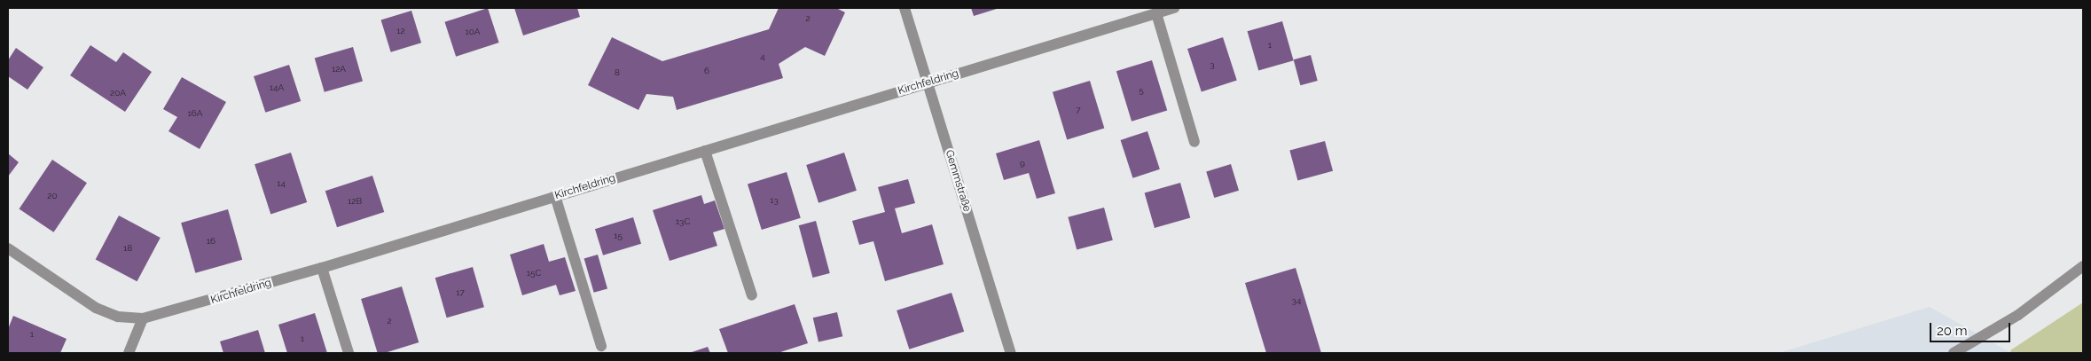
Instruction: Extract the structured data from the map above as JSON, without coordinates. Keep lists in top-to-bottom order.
{
  "streets": {
    "street": ["Kirchfeldring", "Gemmstraße"]
  },
  "crossings": [
    ["Kirchfeldring", "Gemmstraße"]
  ],
  "house_numbers": [
    "2",
    "12",
    "10A",
    "1",
    "4",
    "3",
    "12A",
    "6",
    "8",
    "14A",
    "5",
    "20A",
    "7",
    "16A",
    "9",
    "14",
    "20",
    "13",
    "12B",
    "13C",
    "15",
    "16",
    "18",
    "15C",
    "17",
    "34",
    "2",
    "1",
    "1"
  ],
  "scale_bar": "20 m"
}
